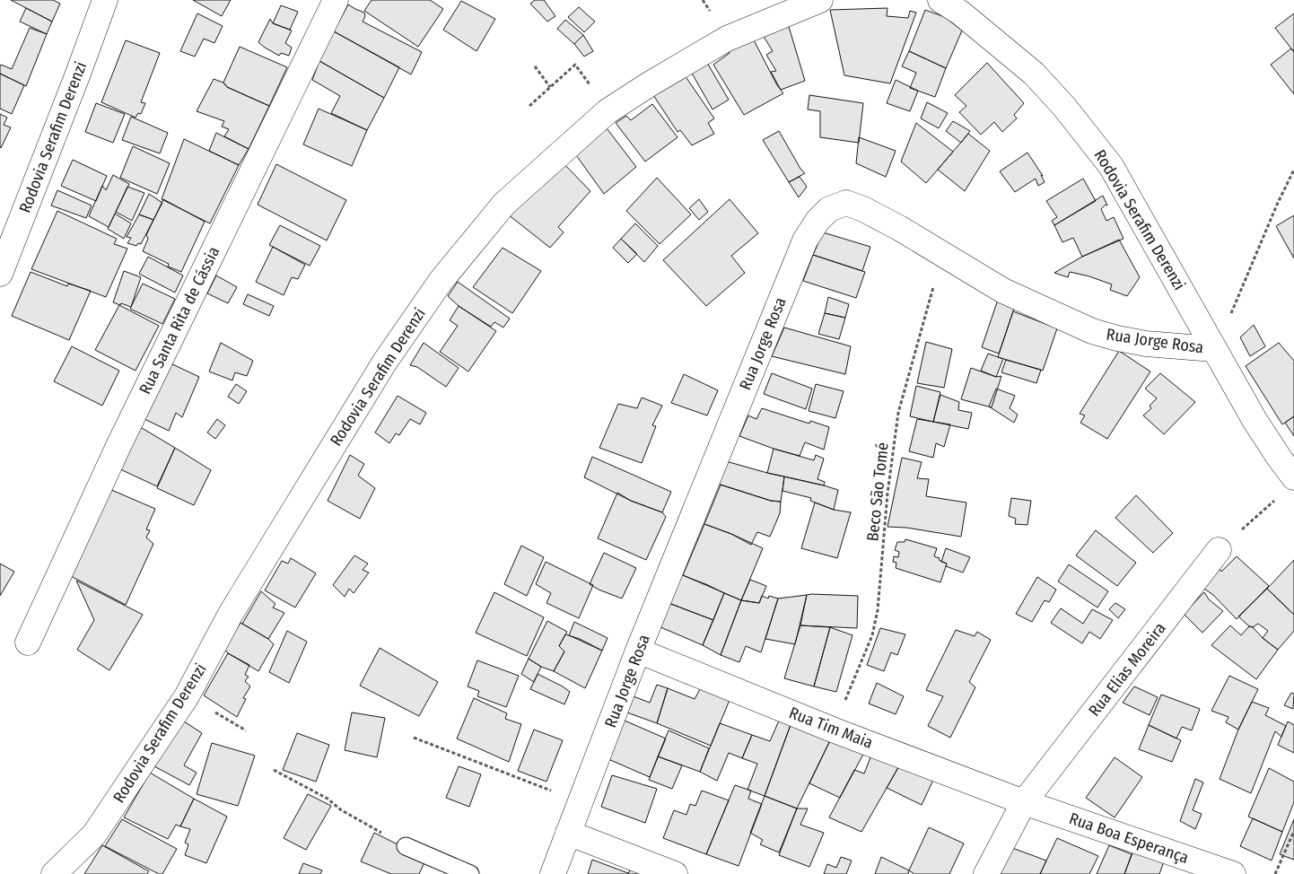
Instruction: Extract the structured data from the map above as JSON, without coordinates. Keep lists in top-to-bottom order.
{
  "streets": {
    "street": [
      "Rodovia Serafim Derenzi",
      "Rua Santa Rita de Cássia",
      "Rua Jorge Rosa",
      "Rua Elias Moreira",
      "Rua Tim Maia",
      "Rua Boa Esperança"
    ],
    "path": ["Beco São Tomé"]
  },
  "crossings": [
    ["Rodovia Serafim Derenzi", "Rua Jorge Rosa"],
    ["Rua Jorge Rosa", "Beco São Tomé"],
    ["Rua Jorge Rosa", "Rua Tim Maia"],
    ["Beco São Tomé", "Rua Tim Maia"],
    ["Rua Elias Moreira", "Rua Tim Maia"],
    ["Rua Elias Moreira", "Rua Boa Esperança"],
    ["Rua Tim Maia", "Rua Boa Esperança"]
  ]
}
